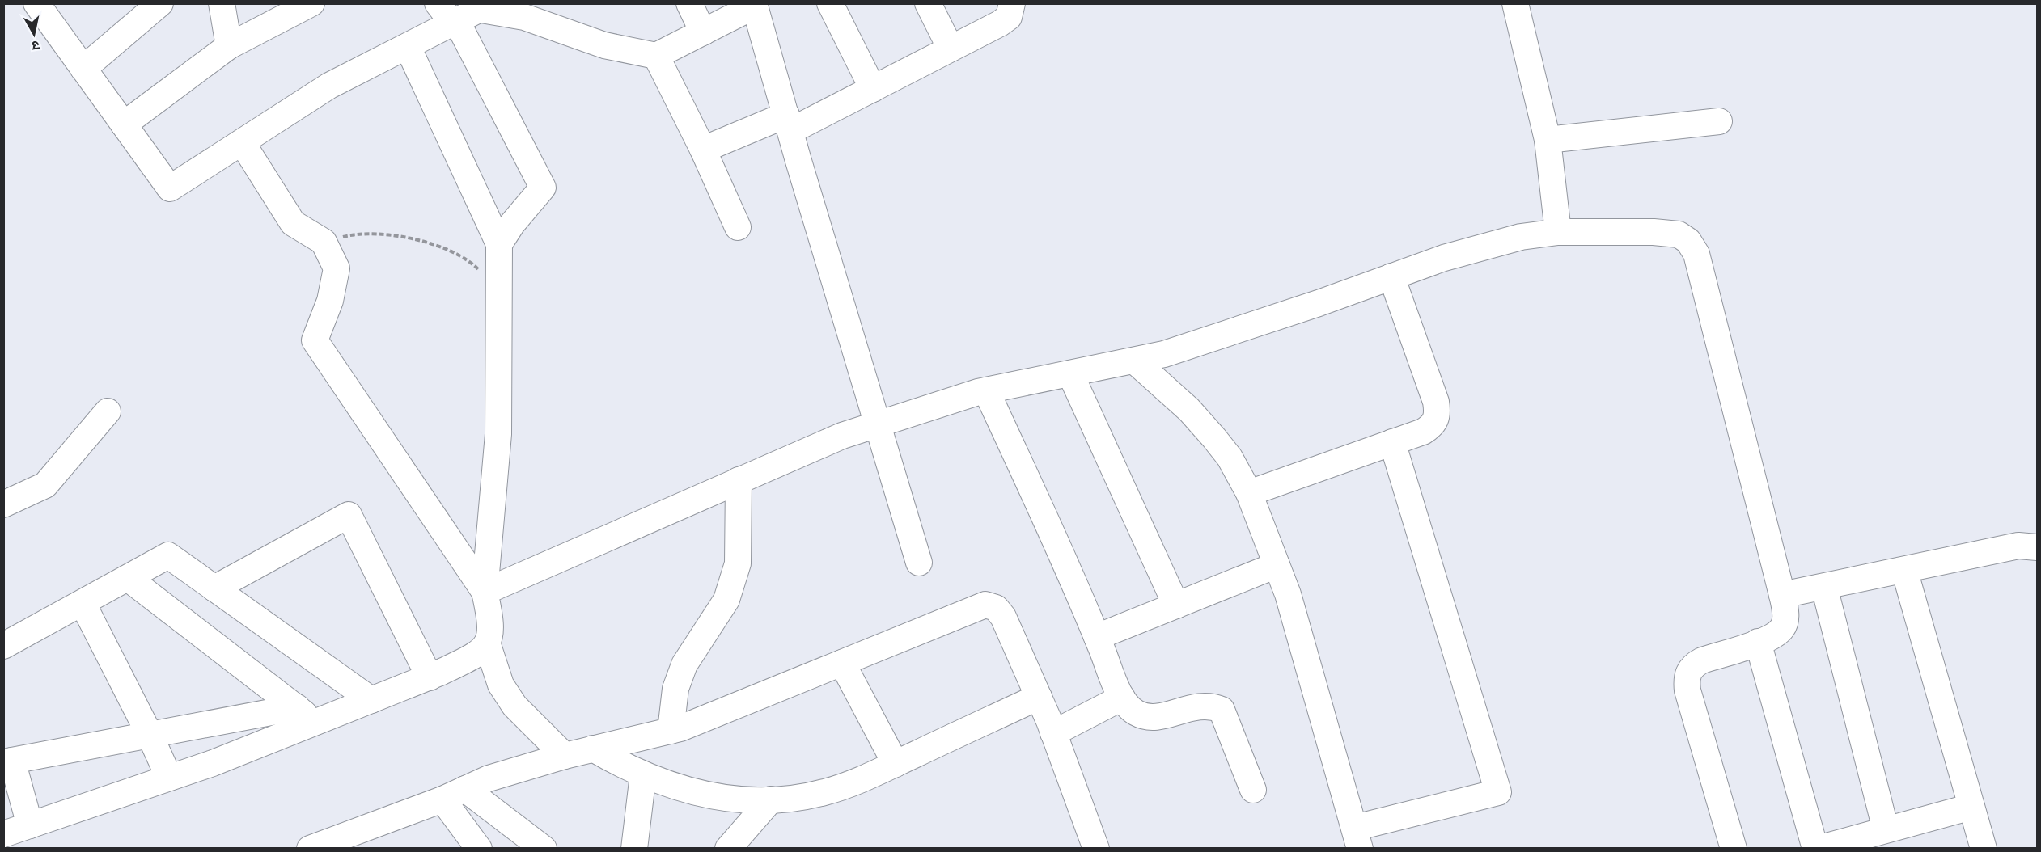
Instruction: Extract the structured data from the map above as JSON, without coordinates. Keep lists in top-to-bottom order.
{
  "north": "bottom"
}
